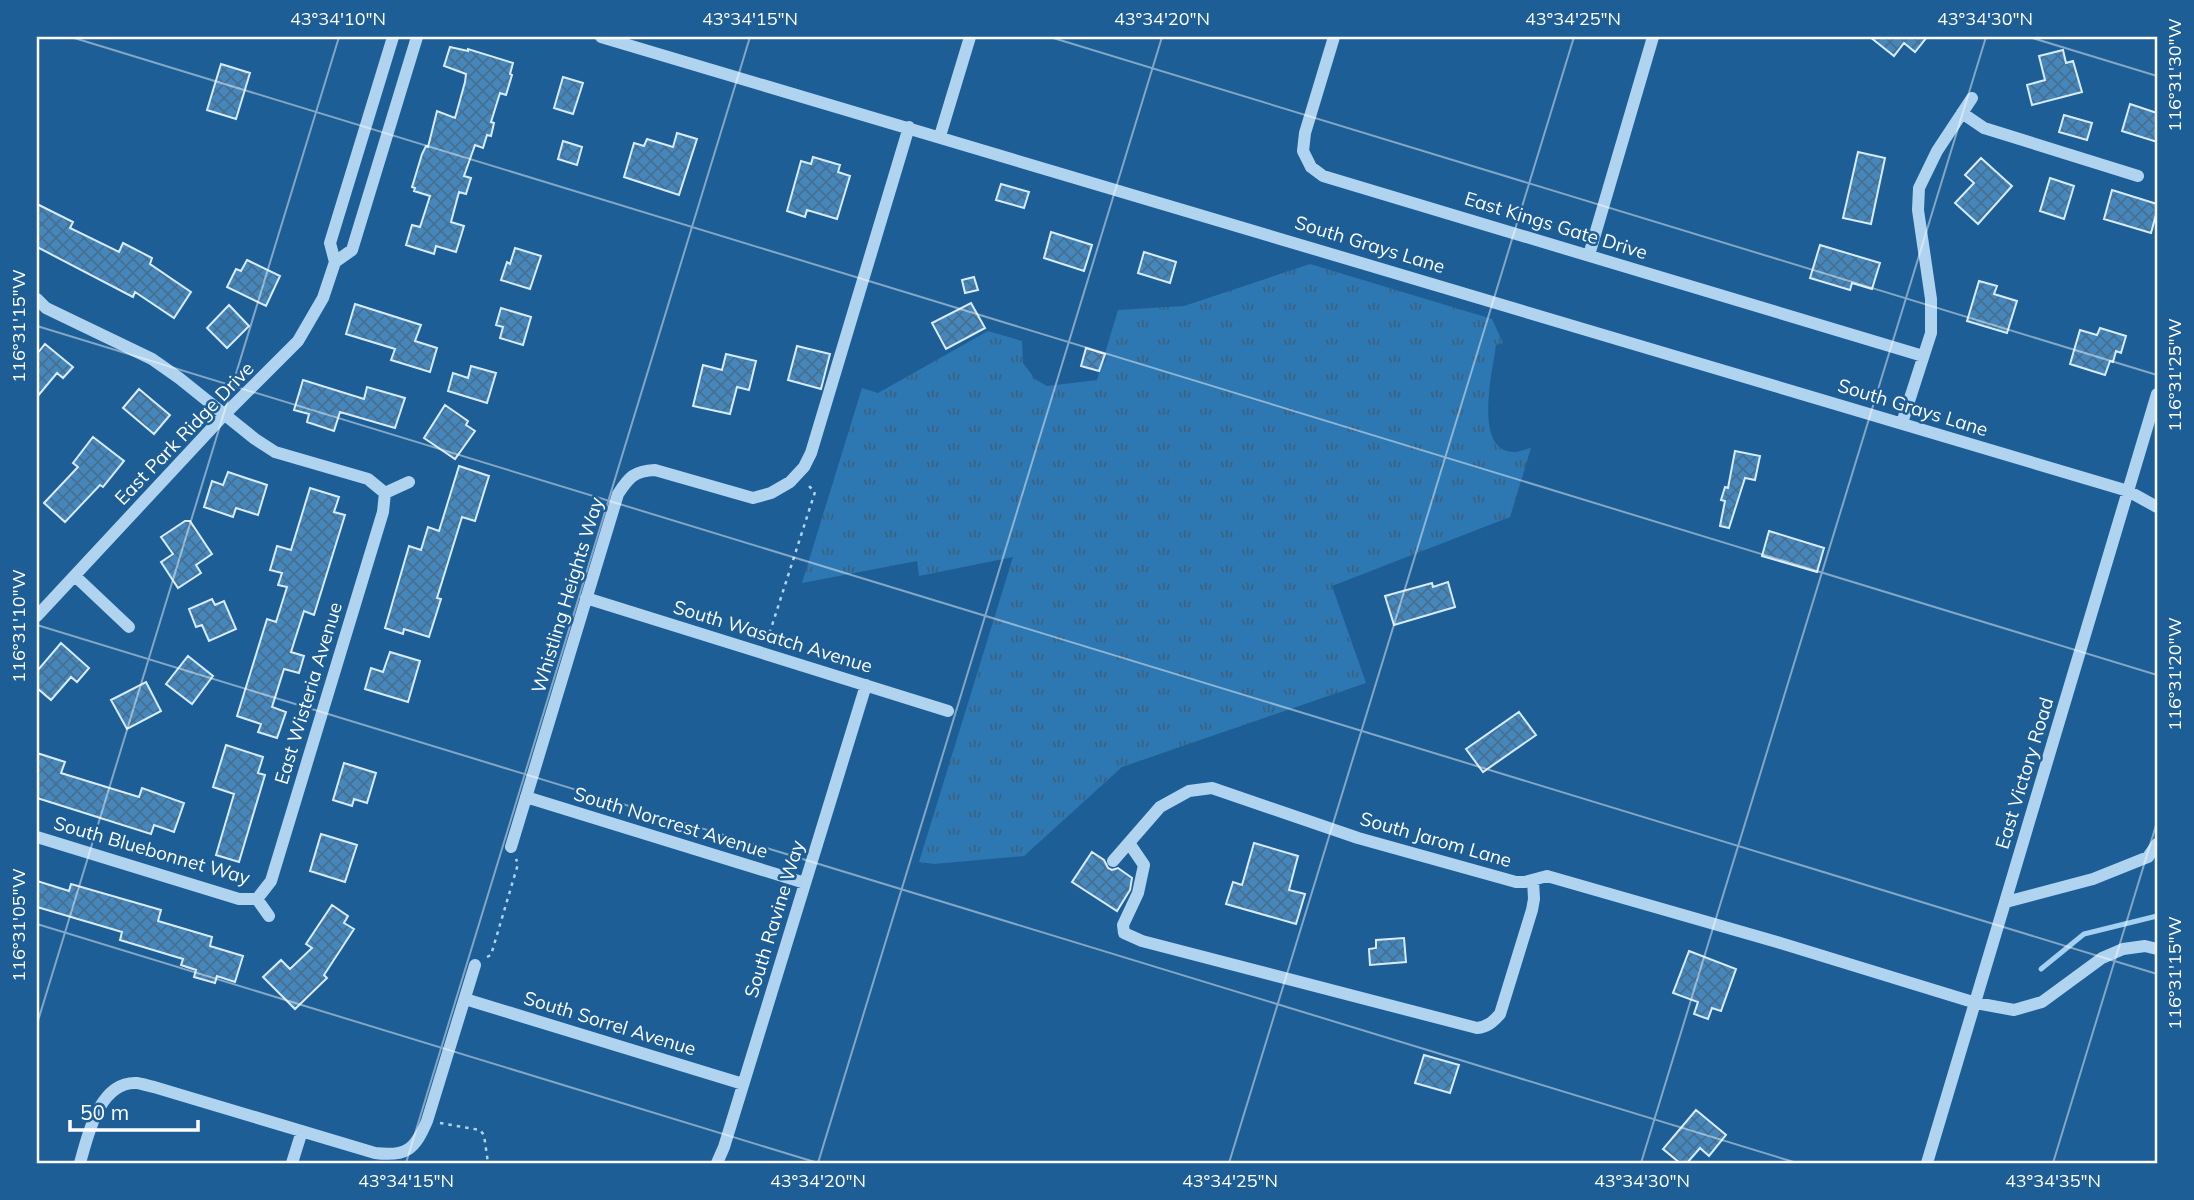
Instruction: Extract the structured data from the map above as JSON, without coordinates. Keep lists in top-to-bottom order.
{
  "streets": {
    "street": [
      "East Kings Gate Drive",
      "South Grays Lane",
      "East Park Ridge Drive",
      "Whistling Heights Way",
      "South Wasatch Avenue",
      "East Wisteria Avenue",
      "East Victory Road",
      "South Norcrest Avenue",
      "South Jarom Lane",
      "South Bluebonnet Way",
      "South Ravine Way",
      "South Sorrel Avenue"
    ]
  },
  "crossings": [
    ["South Grays Lane", "Whistling Heights Way"],
    ["South Grays Lane", "East Victory Road"],
    ["Whistling Heights Way", "South Wasatch Avenue"],
    ["Whistling Heights Way", "South Norcrest Avenue"],
    ["South Wasatch Avenue", "South Ravine Way"],
    ["East Wisteria Avenue", "South Bluebonnet Way"],
    ["East Victory Road", "South Jarom Lane"],
    ["South Norcrest Avenue", "South Ravine Way"],
    ["South Ravine Way", "South Sorrel Avenue"]
  ],
  "scale_bar": "50 m",
  "coordinates": [
    "43°34'10\"N",
    "43°34'15\"N",
    "43°34'20\"N",
    "43°34'25\"N",
    "43°34'30\"N",
    "116°31'30\"W",
    "116°31'15\"W",
    "116°31'25\"W",
    "116°31'10\"W",
    "116°31'20\"W",
    "116°31'05\"W",
    "43°34'35\"N"
  ]
}
